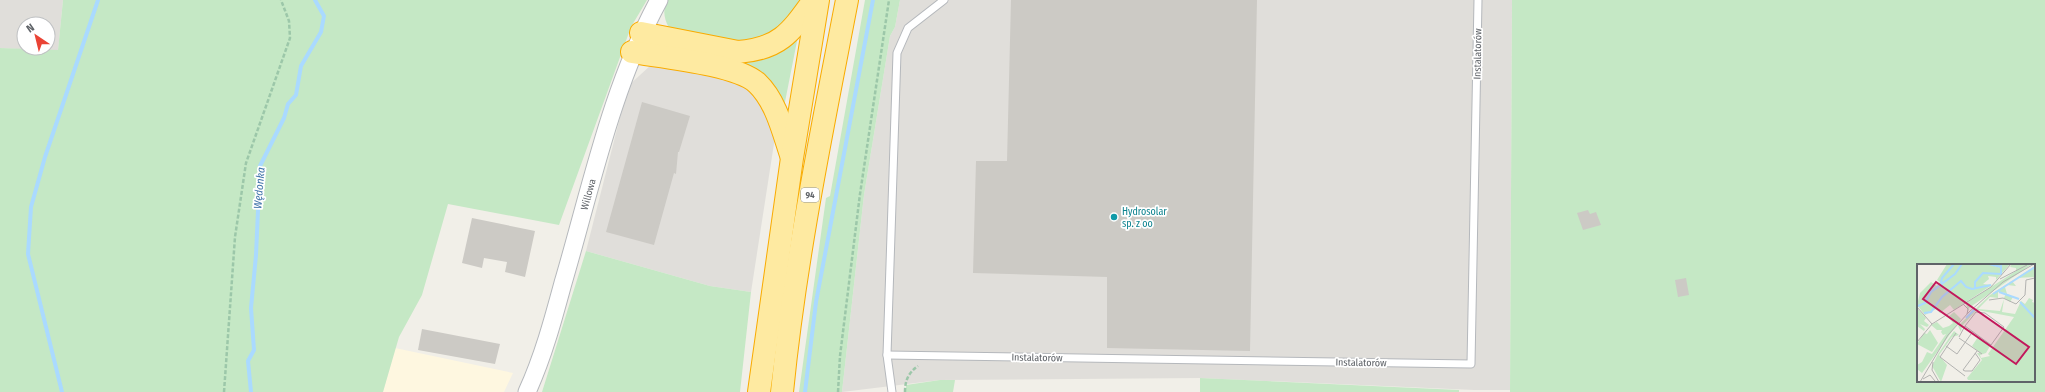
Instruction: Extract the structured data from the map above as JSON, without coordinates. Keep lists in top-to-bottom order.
{
  "streets": {
    "highway": ["94"],
    "street": ["Willowa"],
    "lane": ["Instalatorów"]
  },
  "water": ["Wędonka"],
  "places": ["Hydrosolar sp. z oo"],
  "north": "top left"
}
